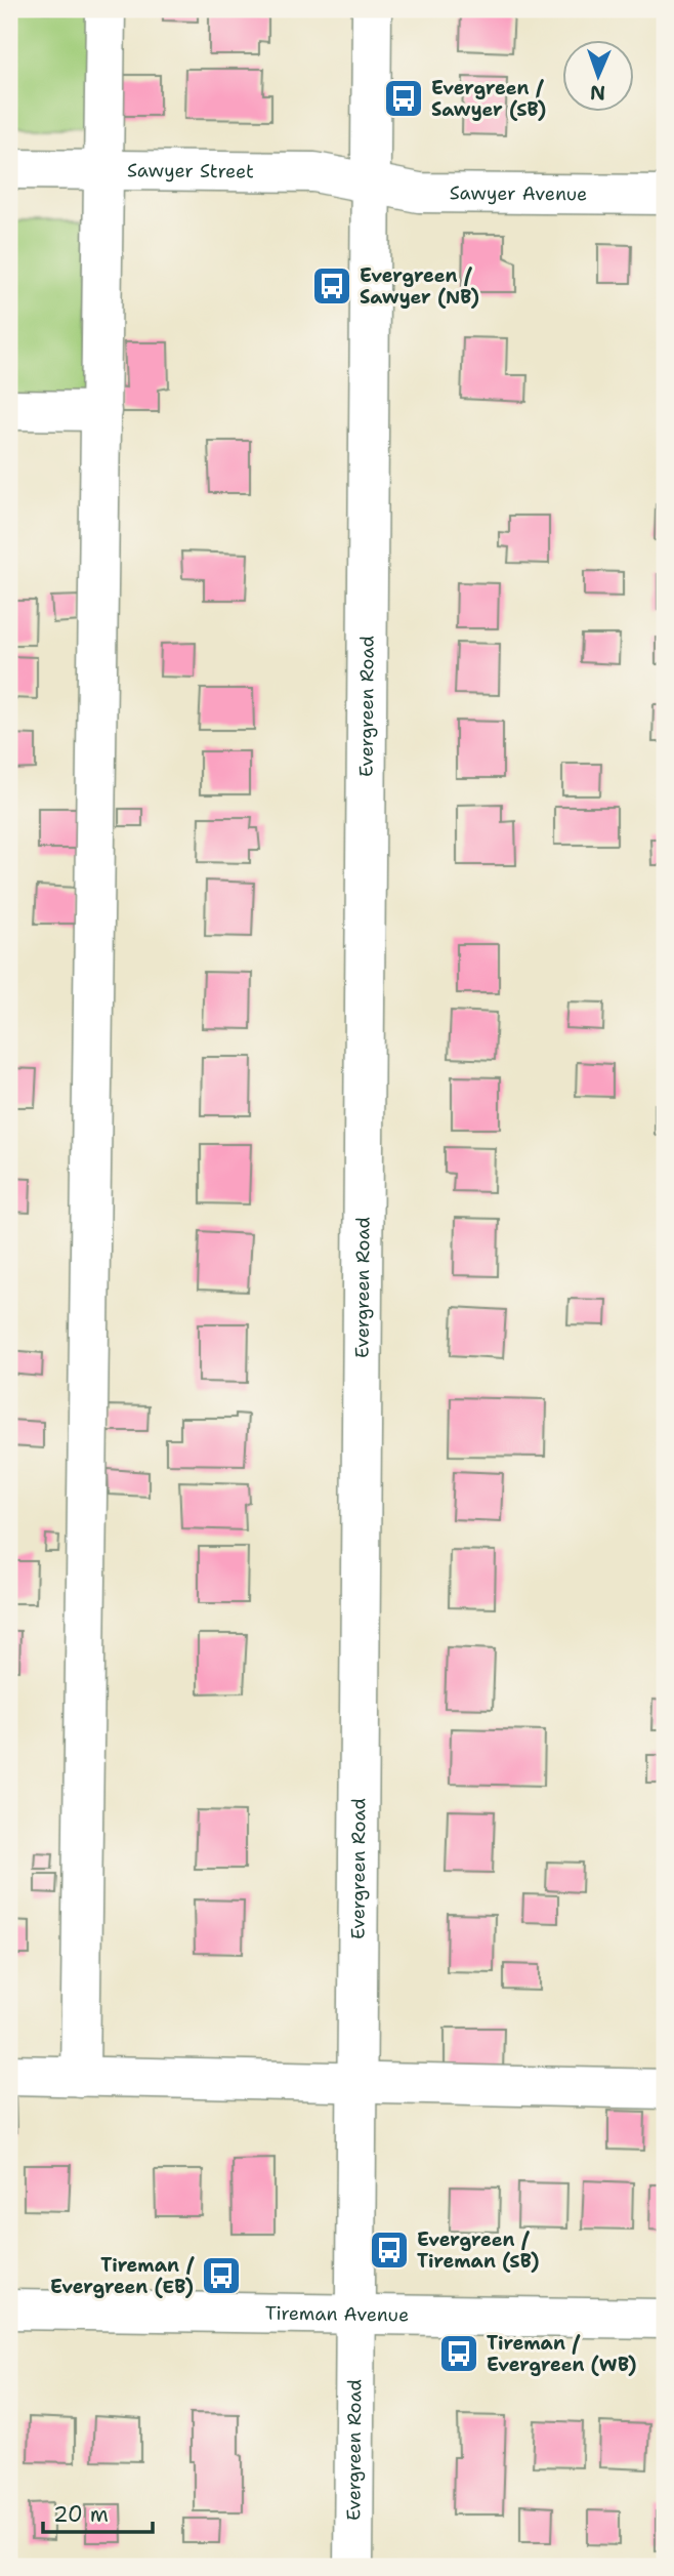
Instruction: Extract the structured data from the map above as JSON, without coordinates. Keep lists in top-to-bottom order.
{
  "streets": {
    "street": [
      "Sawyer Street",
      "Sawyer Avenue",
      "Evergreen Road",
      "Tireman Avenue"
    ]
  },
  "crossings": [
    ["Sawyer Street", "Sawyer Avenue"],
    ["Sawyer Street", "Evergreen Road"],
    ["Sawyer Avenue", "Evergreen Road"],
    ["Evergreen Road", "Tireman Avenue"]
  ],
  "places": {
    "bus stop": [
      "Evergreen / Sawyer (SB)",
      "Evergreen / Sawyer (NB)",
      "Evergreen / Tireman (SB)",
      "Tireman / Evergreen (EB)",
      "Tireman / Evergreen (WB)"
    ]
  },
  "scale_bar": "20 m",
  "north": "bottom"
}
